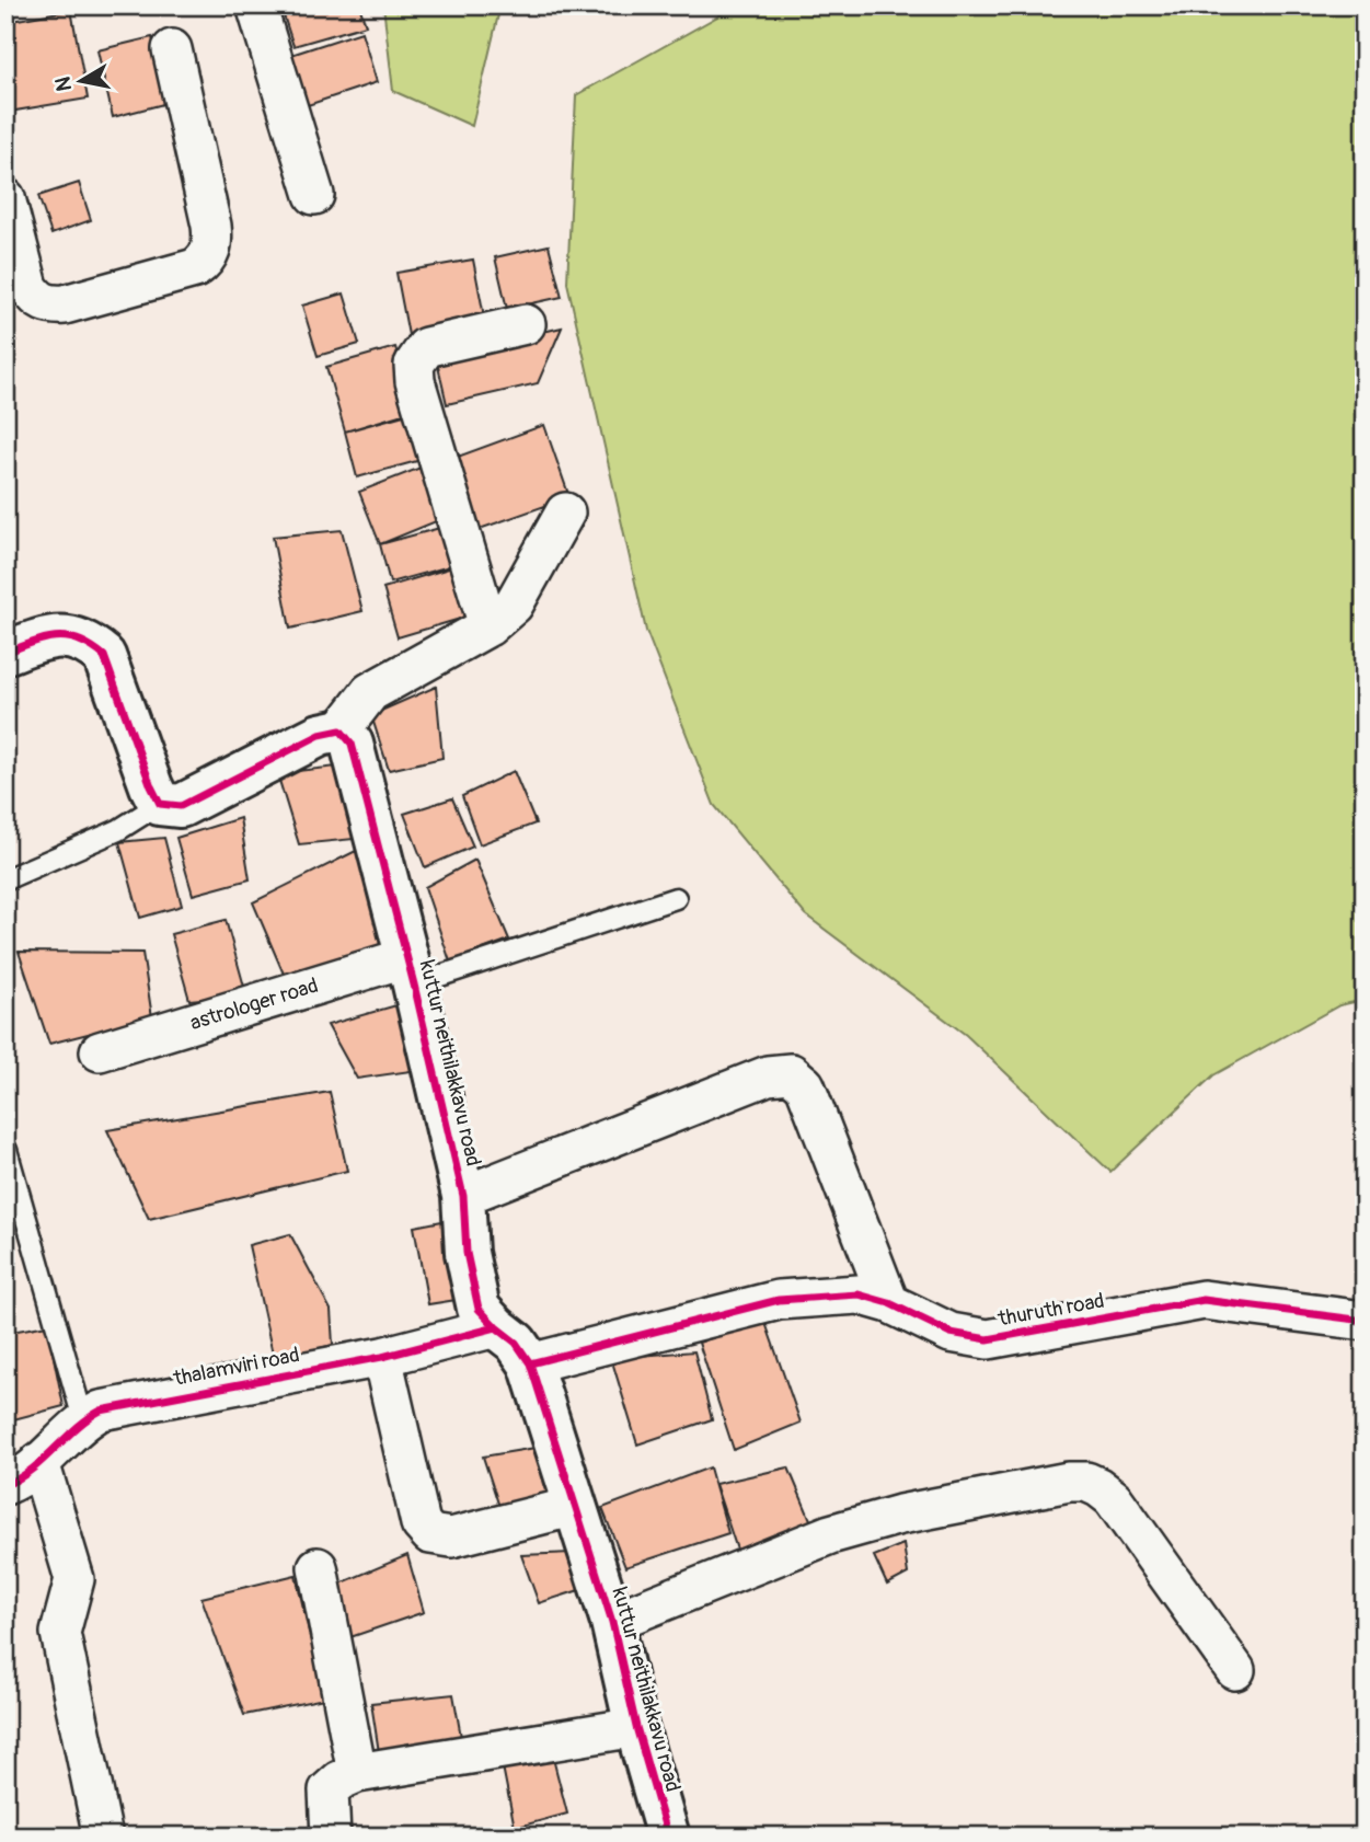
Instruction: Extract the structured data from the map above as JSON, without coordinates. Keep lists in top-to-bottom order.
{
  "streets": {
    "street": [
      "astrologer road",
      "kuttur neithilakkavu road",
      "thuruth road",
      "thalamviri road"
    ]
  },
  "crossings": [
    ["astrologer road", "kuttur neithilakkavu road"],
    ["kuttur neithilakkavu road", "thuruth road"],
    ["kuttur neithilakkavu road", "thalamviri road"]
  ],
  "north": "left"
}
